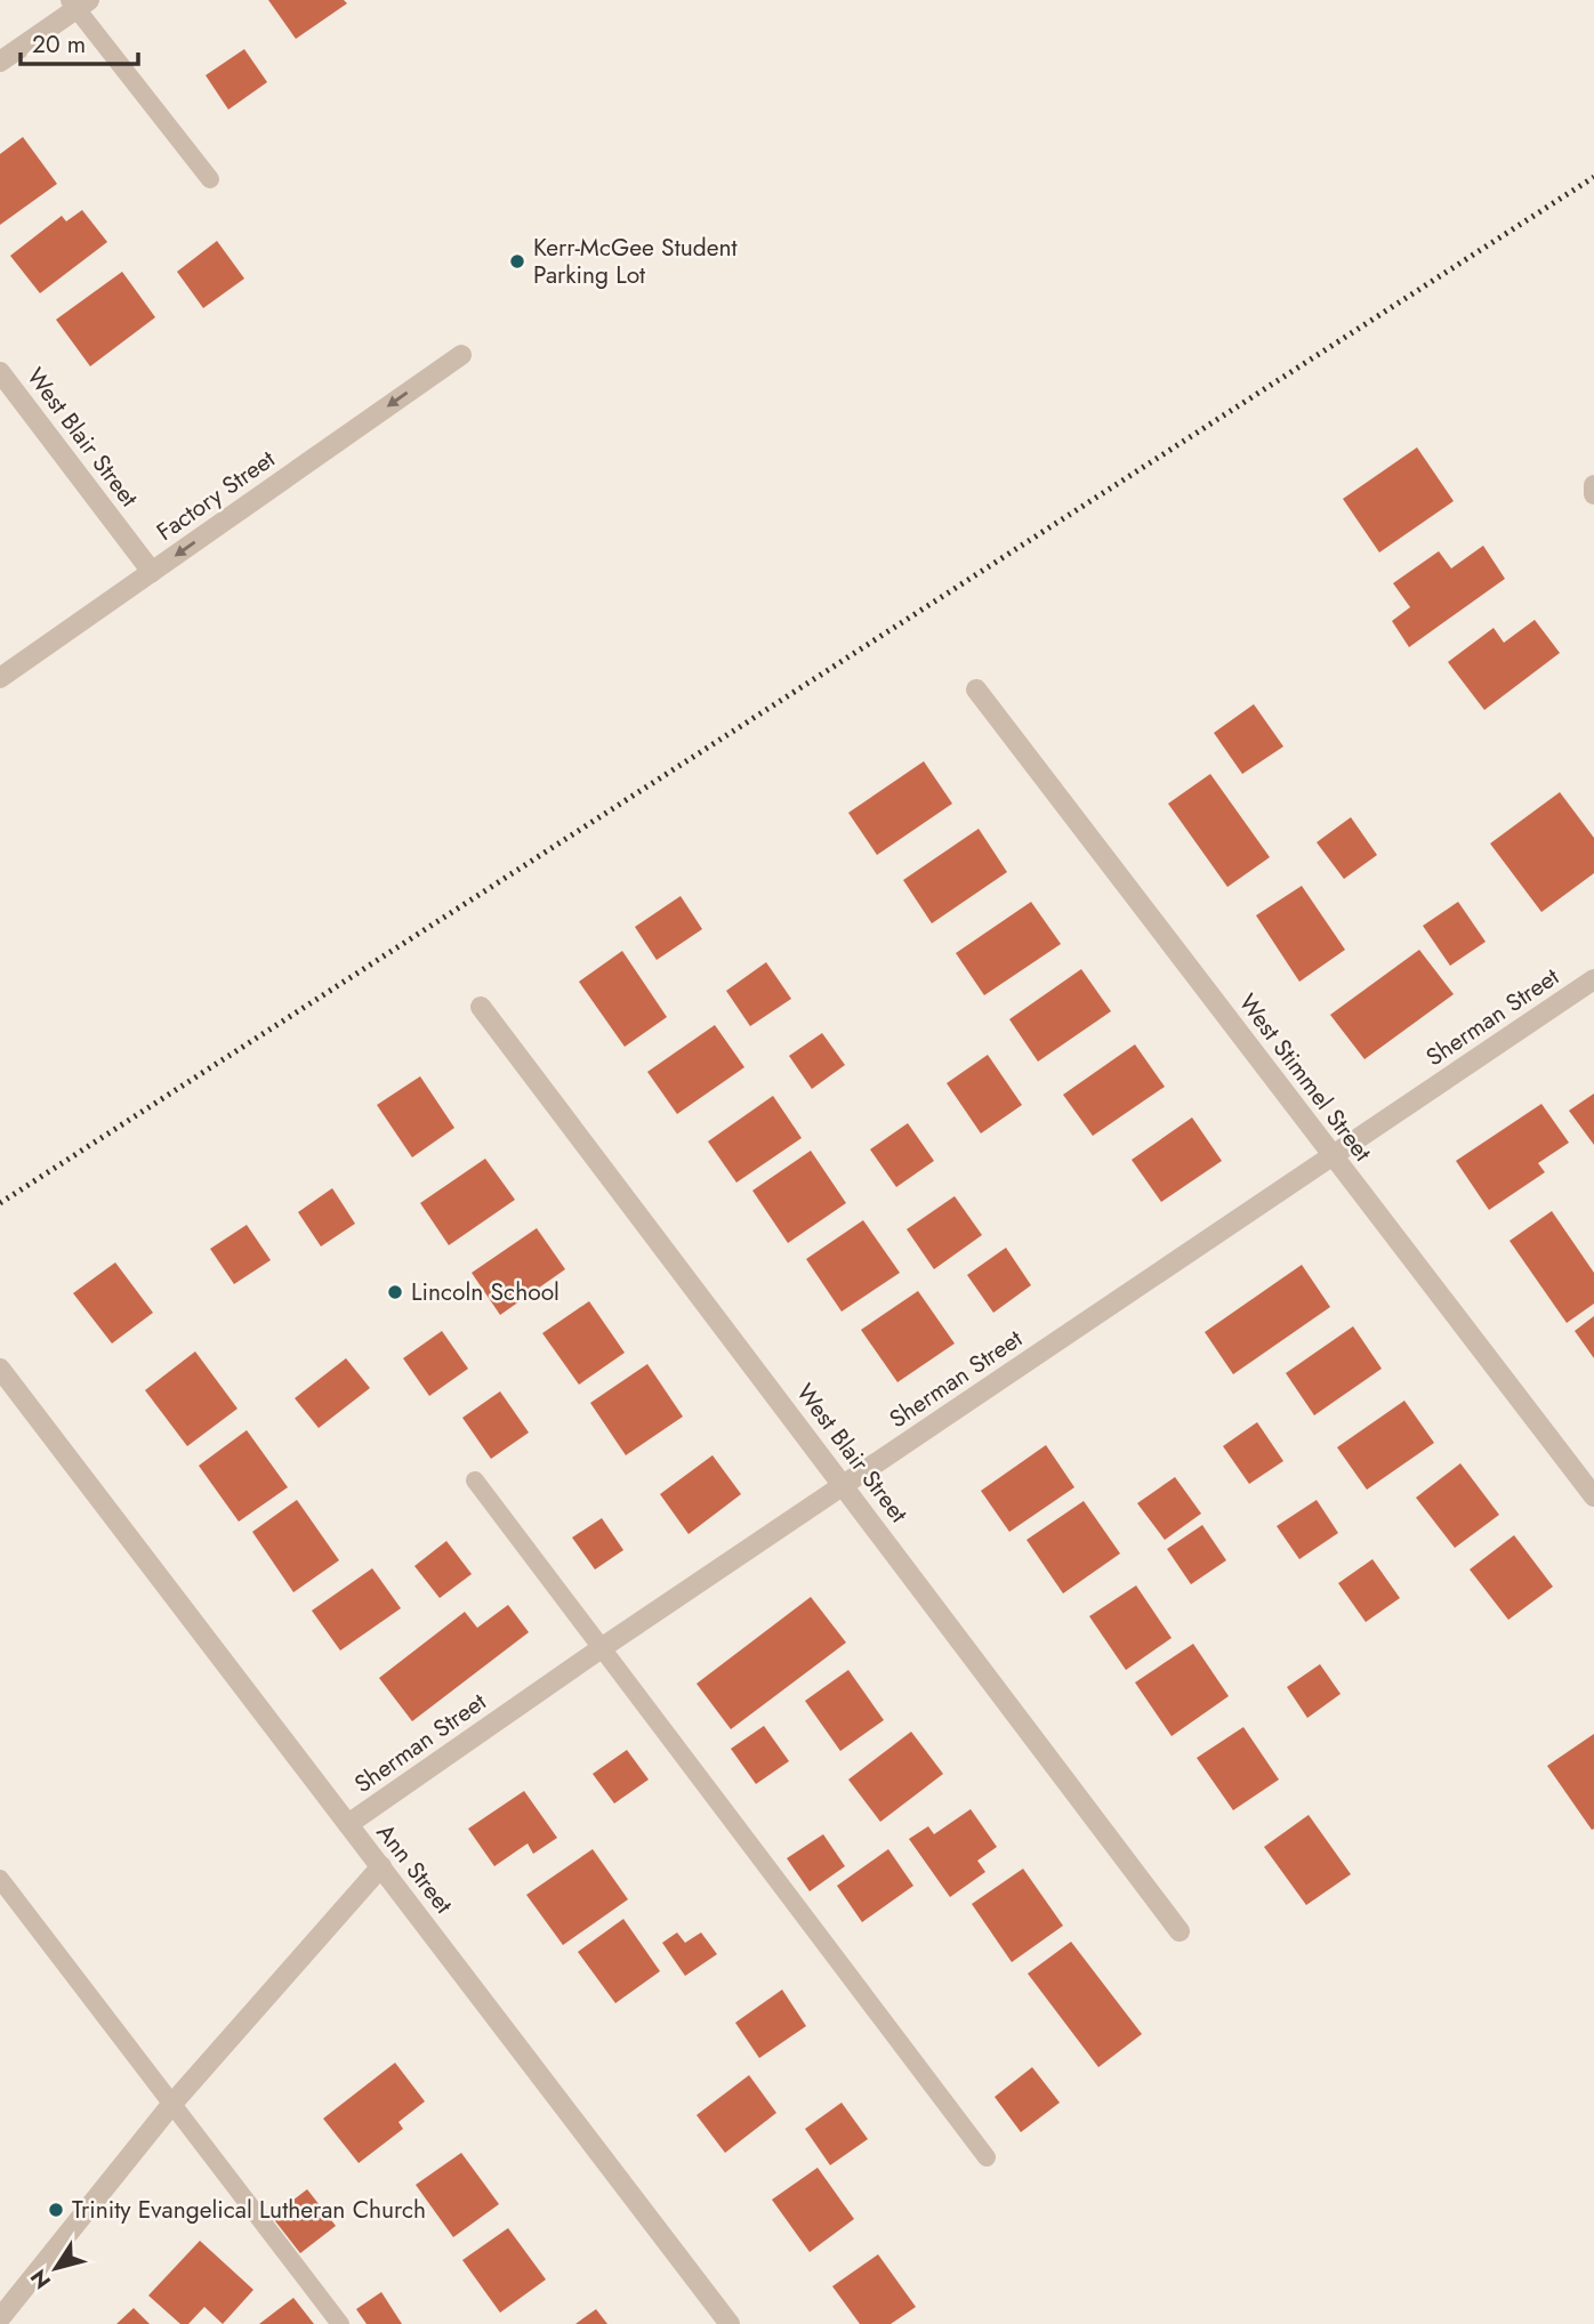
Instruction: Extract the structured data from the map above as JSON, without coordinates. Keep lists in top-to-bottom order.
{
  "streets": {
    "street": [
      "West Blair Street",
      "Factory Street",
      "Sherman Street",
      "West Stimmel Street",
      "Ann Street"
    ]
  },
  "crossings": [
    ["West Blair Street", "Factory Street"],
    ["West Blair Street", "Sherman Street"],
    ["Sherman Street", "West Stimmel Street"],
    ["Sherman Street", "Ann Street"]
  ],
  "one_way": ["Factory Street"],
  "places": ["Kerr-McGee Student Parking Lot", "Lincoln School", "Trinity Evangelical Lutheran Church"],
  "scale_bar": "20 m",
  "north": "bottom left"
}
